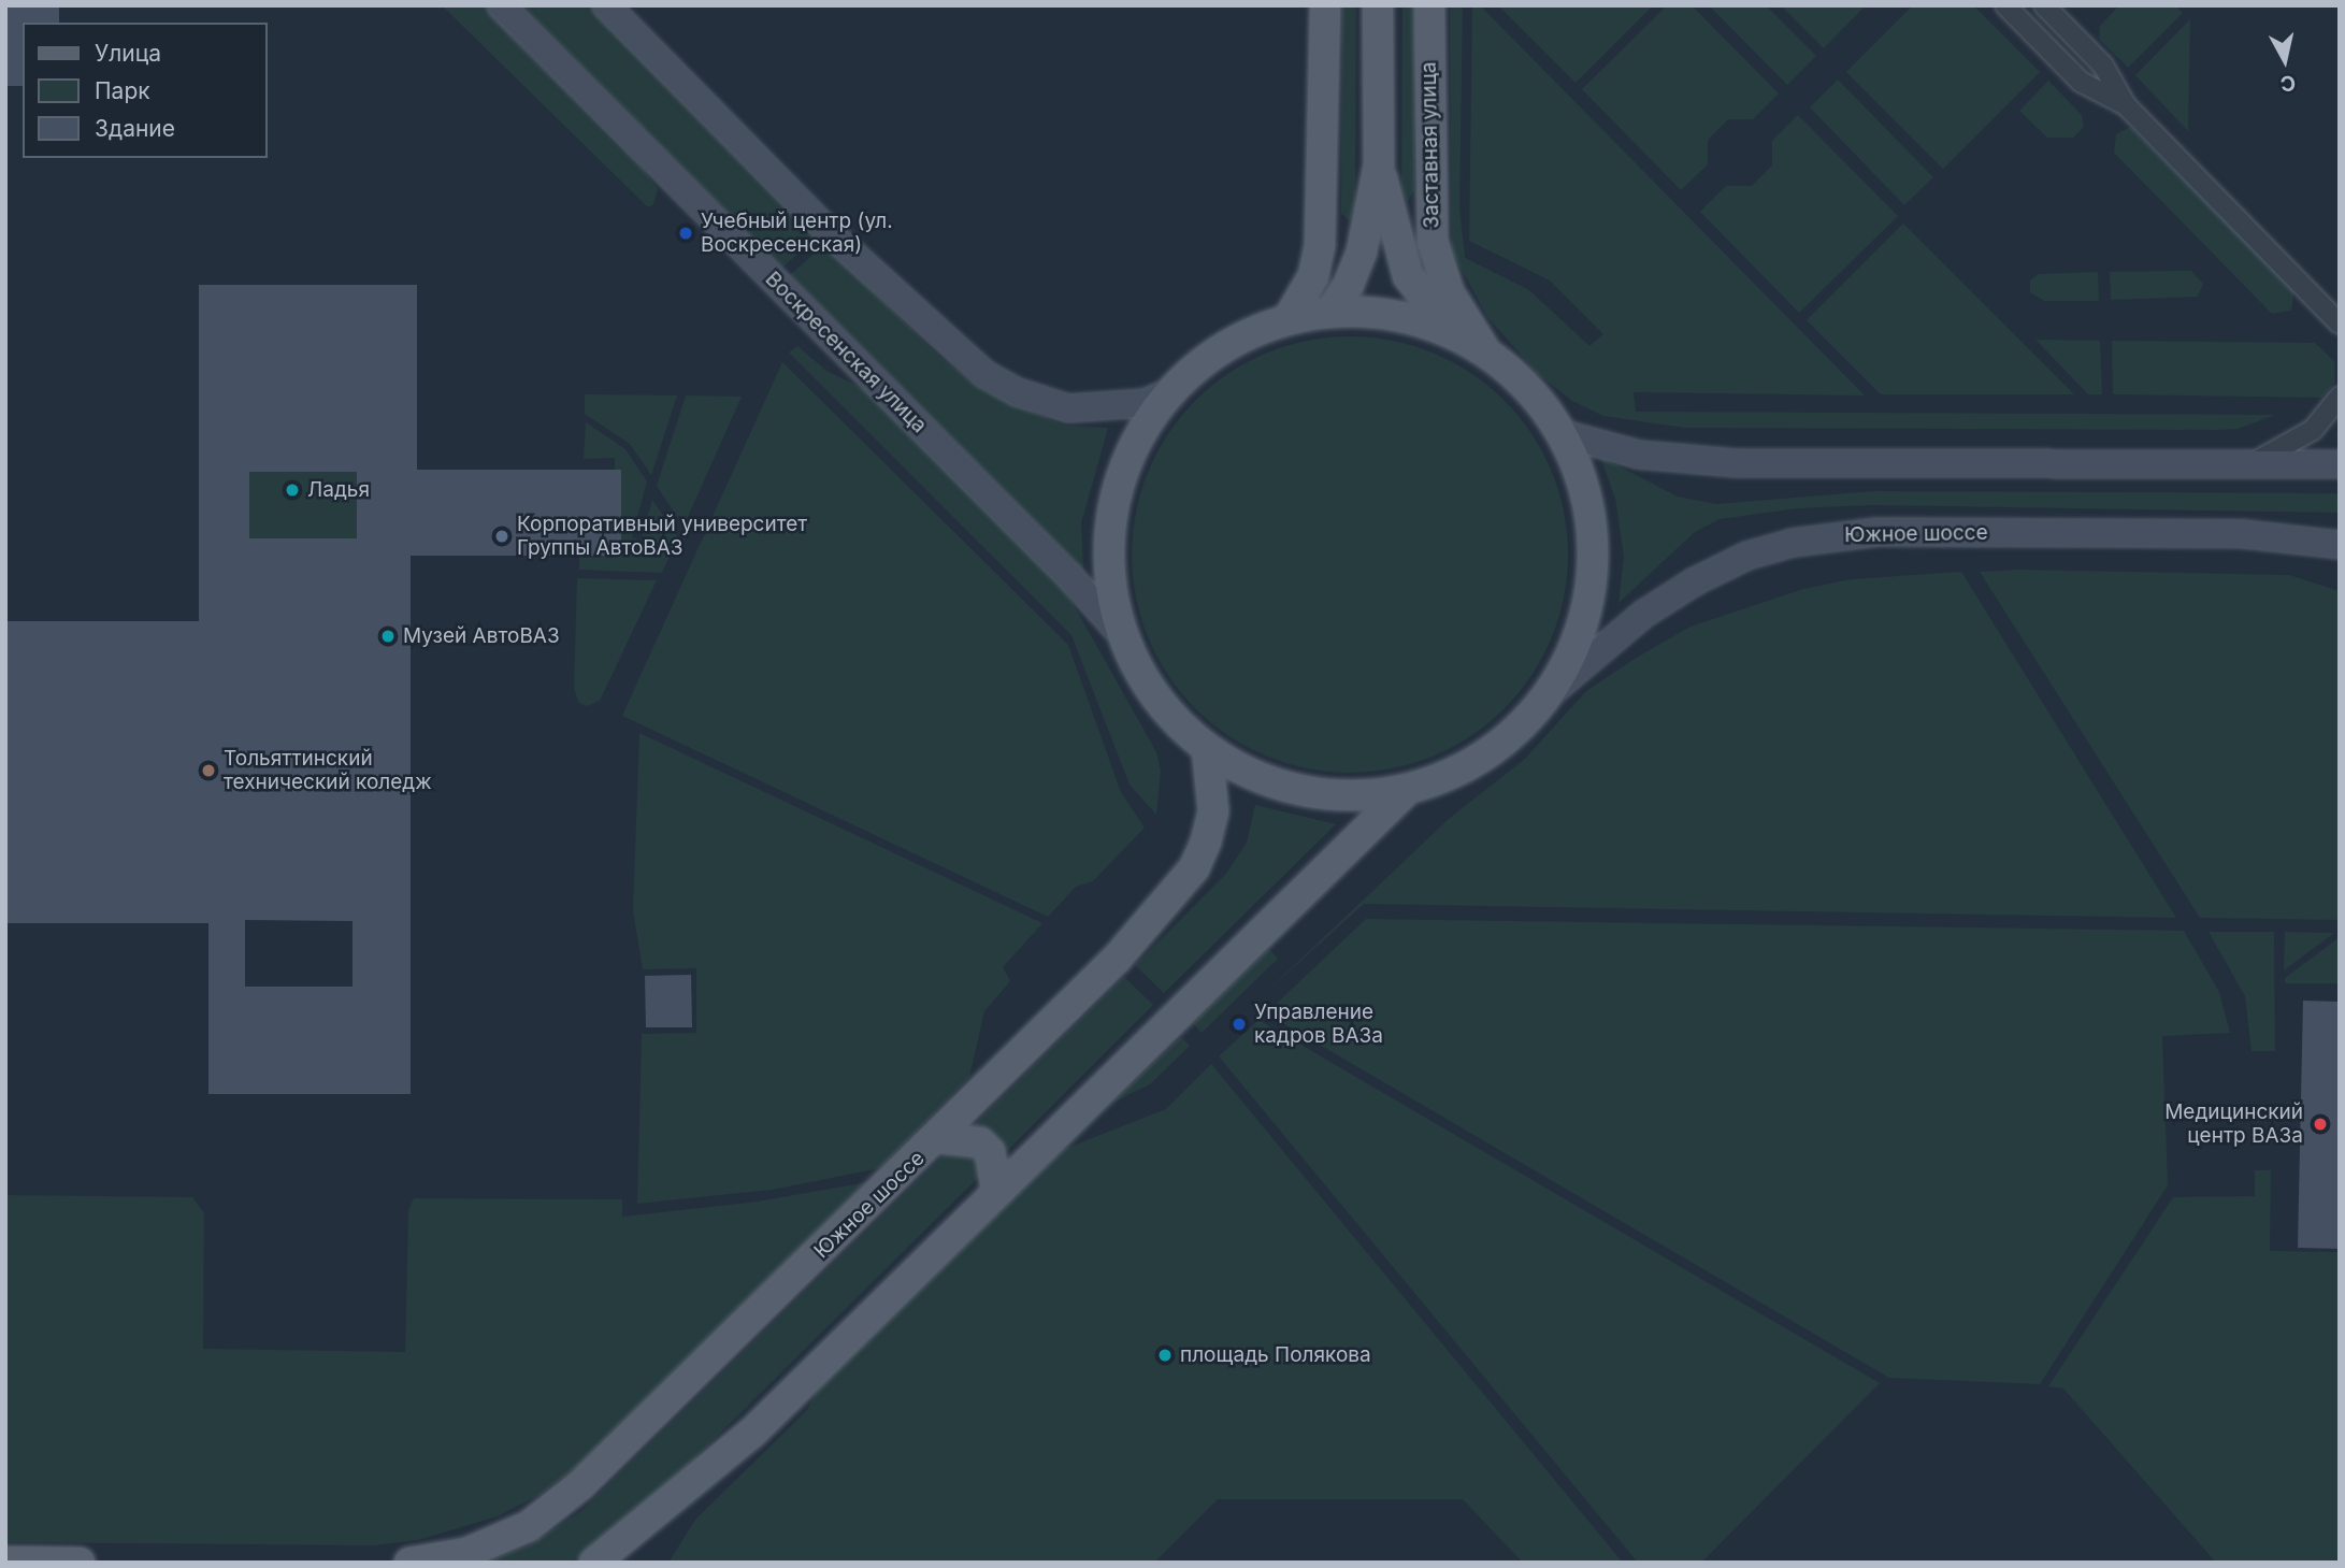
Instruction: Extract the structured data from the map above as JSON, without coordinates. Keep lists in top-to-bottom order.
{
  "streets": {
    "main road": ["Заставная улица", "Воскресенская улица", "Южное шоссе"]
  },
  "places": [
    "Учебный центр (ул. Воскресенская)",
    "Ладья",
    "Корпоративный университет Группы АвтоВАЗ",
    "Музей АвтоВАЗ",
    "Тольяттинский технический коледж",
    "Управление кадров ВАЗа",
    "Медицинский центр ВАЗа",
    "площадь Полякова"
  ],
  "legend": ["Улица", "Парк", "Здание"],
  "north": "bottom"
}
